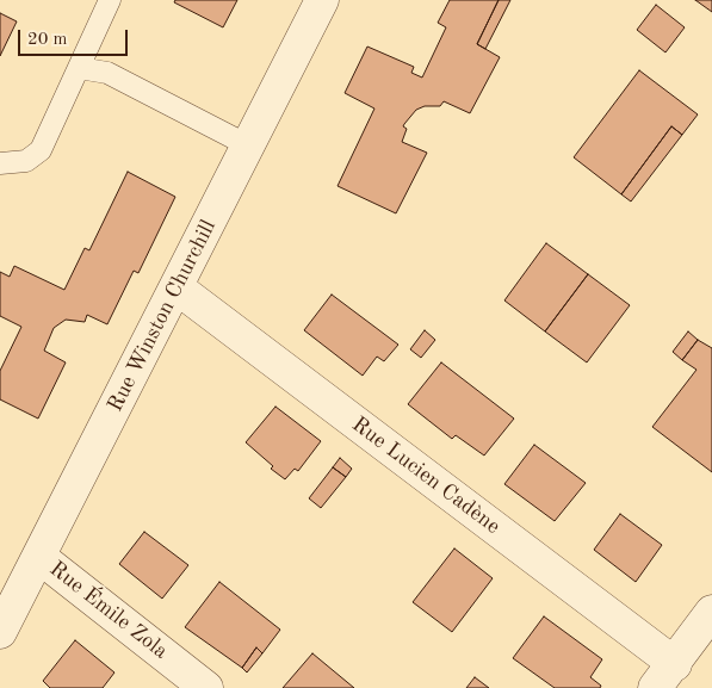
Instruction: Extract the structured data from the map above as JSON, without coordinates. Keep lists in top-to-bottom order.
{
  "streets": {
    "street": ["Rue Winston Churchill", "Rue Lucien Cadène", "Rue Émile Zola"]
  },
  "crossings": [
    ["Rue Winston Churchill", "Rue Lucien Cadène"],
    ["Rue Winston Churchill", "Rue Émile Zola"]
  ],
  "scale_bar": "20 m"
}
